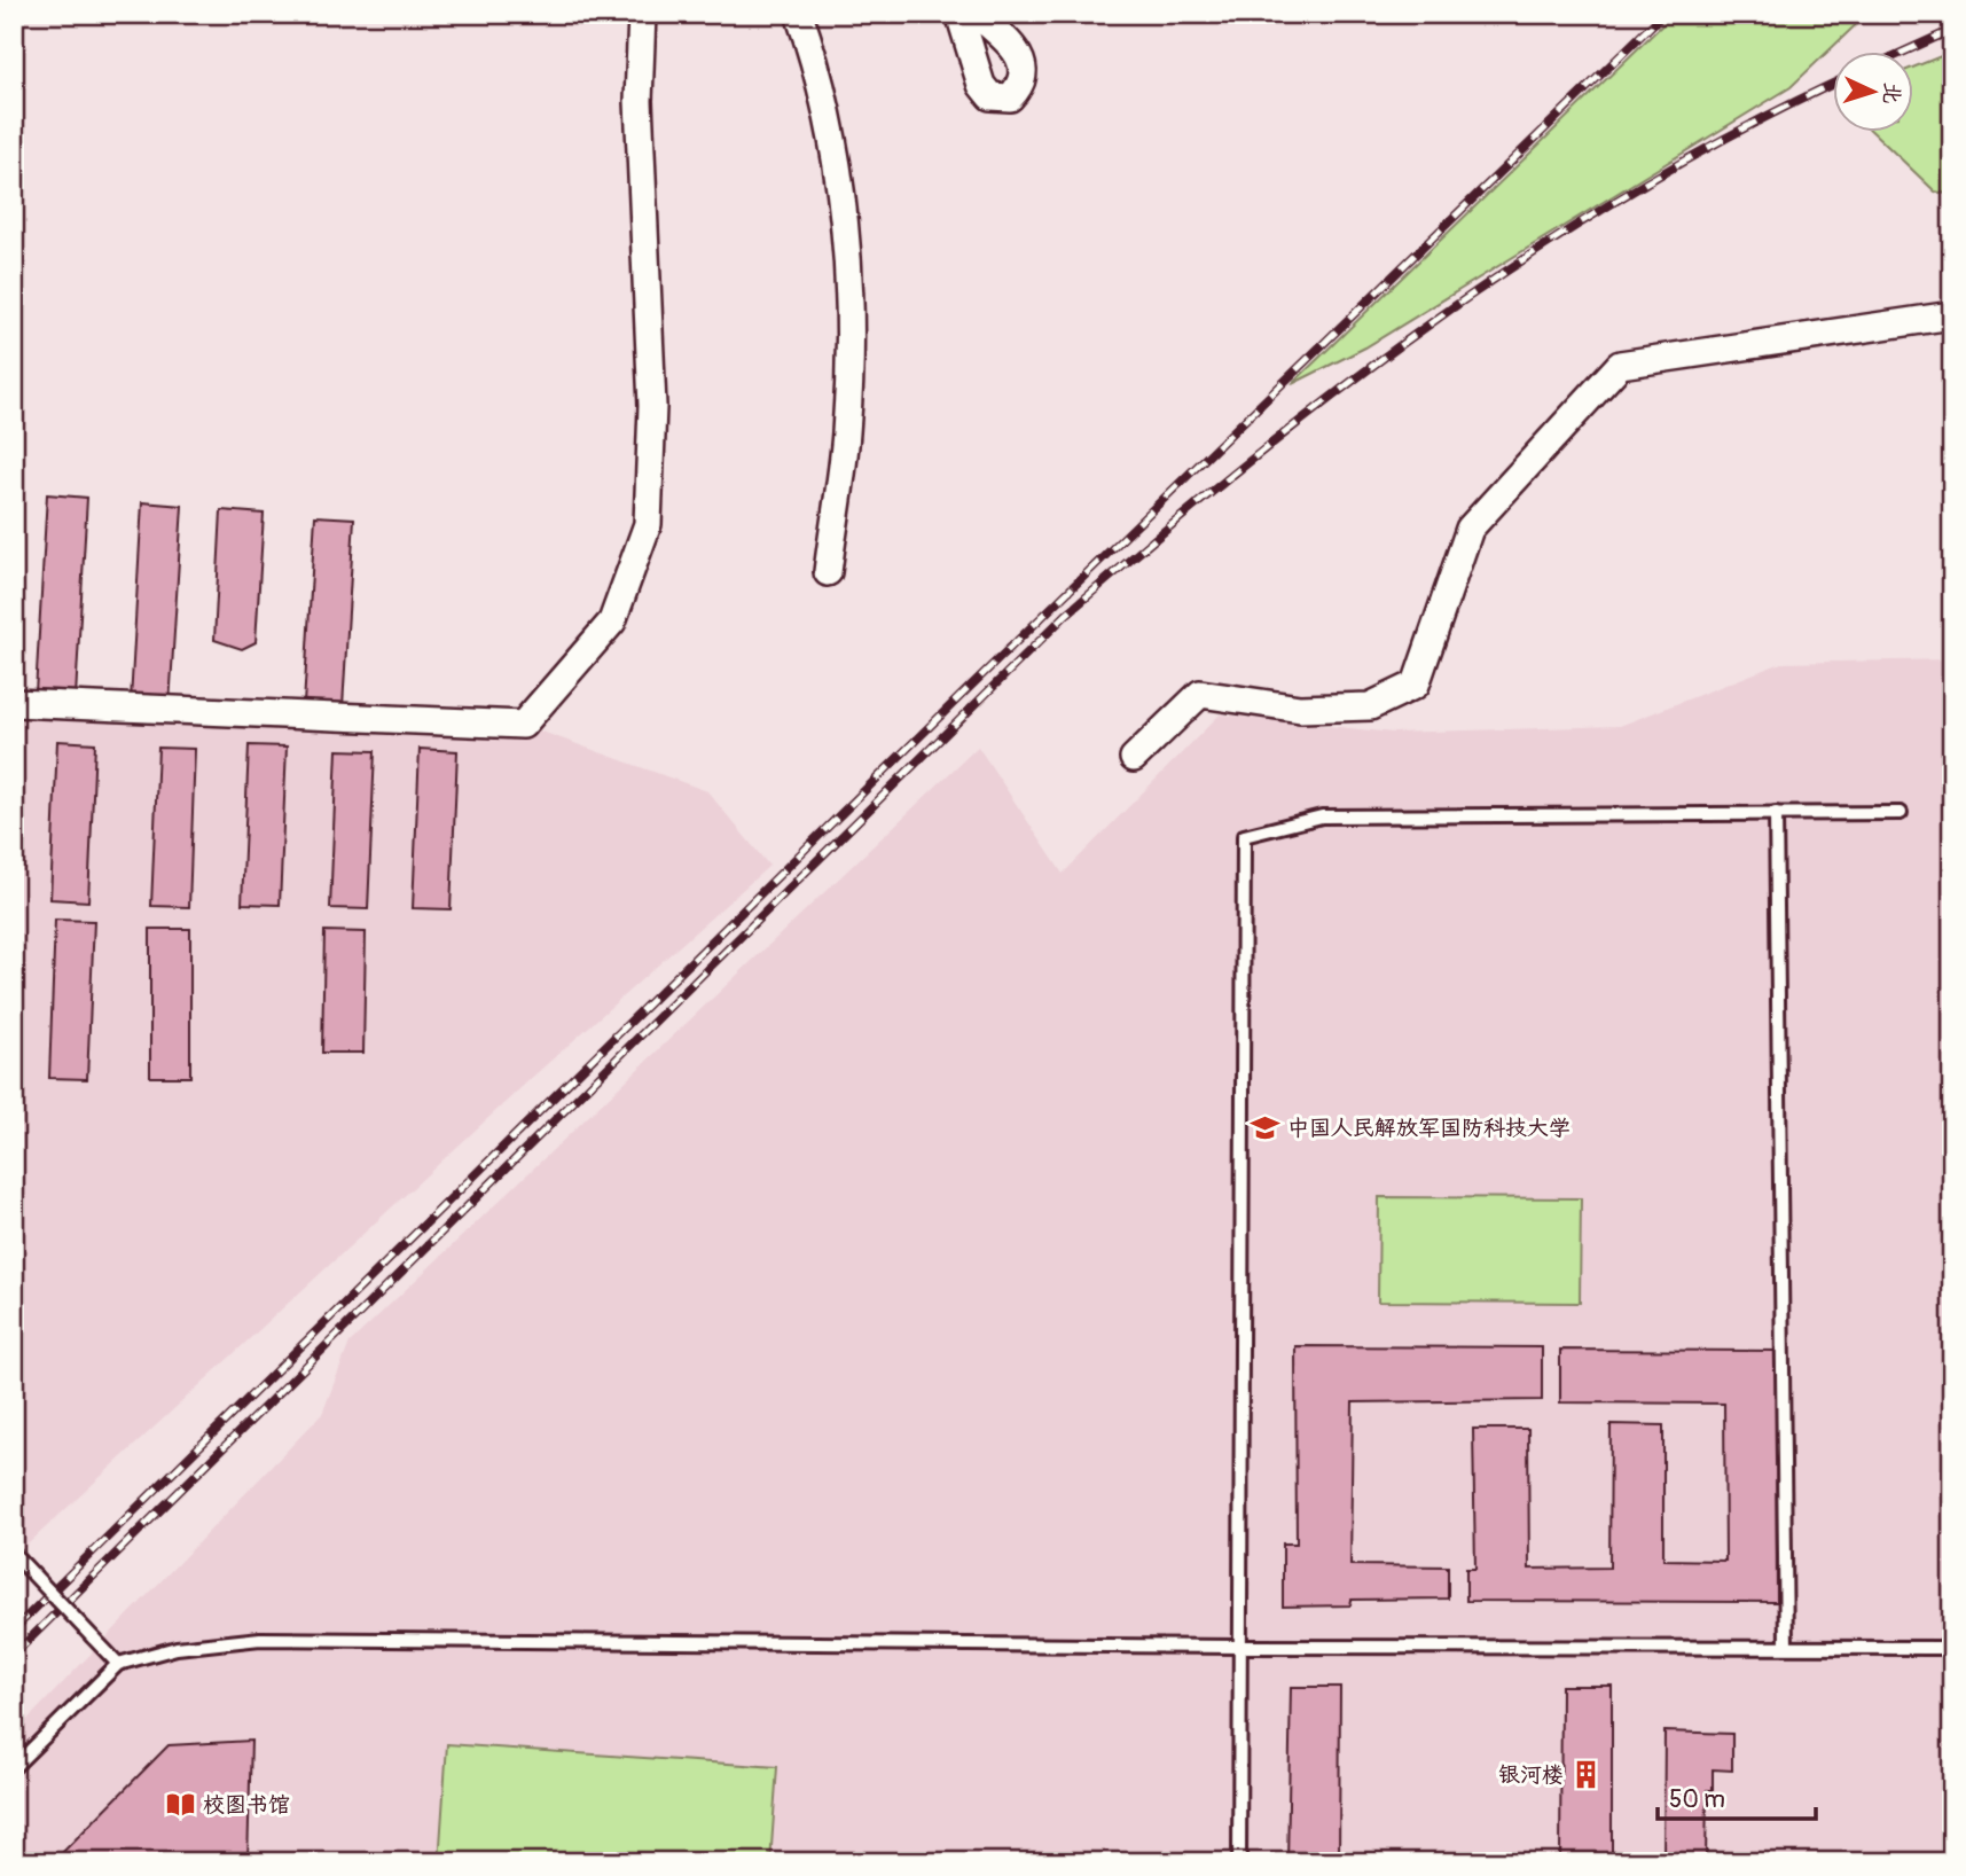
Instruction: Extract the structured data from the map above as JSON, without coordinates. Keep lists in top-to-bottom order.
{
  "places": {
    "school or university": ["中国人民解放军国防科技大学"],
    "building": ["银河楼"],
    "library": ["校图书馆"]
  },
  "scale_bar": "50 m",
  "north": "right"
}
